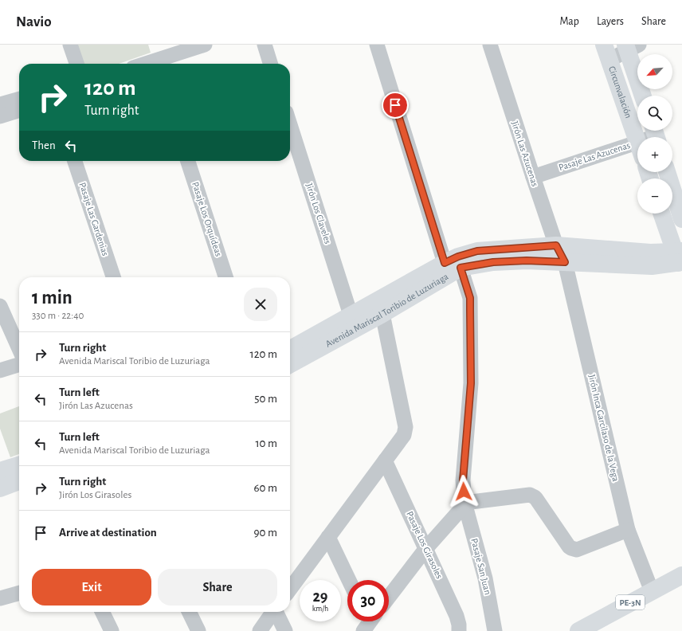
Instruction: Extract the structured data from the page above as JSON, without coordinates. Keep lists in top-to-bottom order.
{
  "streets": {
    "main road": ["Circunvalación", "Avenida Mariscal Toribio de Luzuriaga", "PE-3N"],
    "street": [
      "Jirón Las Azucenas",
      "Pasaje Las Azucenas",
      "Jirón Los Claveles",
      "Pasaje Las Gardenias",
      "Pasaje Los Orquídeas",
      "Jirón Inca Garcilaso de la Vega",
      "Pasaje Los Girasoles",
      "Pasaje San Juan"
    ]
  },
  "crossings": [
    ["Jirón Las Azucenas", "Pasaje Las Azucenas"],
    ["Jirón Las Azucenas", "Avenida Mariscal Toribio de Luzuriaga"],
    ["Jirón Las Azucenas", "Jirón Inca Garcilaso de la Vega"],
    ["Jirón Los Claveles", "Avenida Mariscal Toribio de Luzuriaga"],
    ["Avenida Mariscal Toribio de Luzuriaga", "Jirón Inca Garcilaso de la Vega"],
    ["Avenida Mariscal Toribio de Luzuriaga", "Pasaje San Juan"],
    ["Jirón Inca Garcilaso de la Vega", "PE-3N"]
  ],
  "north": "bottom left",
  "page": {
    "header": "Navio",
    "nav": ["Map", "Layers", "Share"],
    "map_buttons": ["+", "−"],
    "turn": ["120 m", "Turn right"],
    "then": "Then",
    "heading": ["1 min", "330 m · 22:40"],
    "list": [
      {
        "name": "Turn right",
        "note": "Avenida Mariscal Toribio de Luzuriaga",
        "value": "120 m"
      },
      {
        "name": "Turn left",
        "note": "Jirón Las Azucenas",
        "value": "50 m"
      },
      {
        "name": "Turn left",
        "note": "Avenida Mariscal Toribio de Luzuriaga",
        "value": "10 m"
      },
      {
        "name": "Turn right",
        "note": "Jirón Los Girasoles",
        "value": "60 m"
      },
      {
        "name": "Arrive at destination",
        "value": "90 m"
      }
    ],
    "buttons": ["Exit", "Share"],
    "speed": "29 km/h",
    "limit": "30"
  }
}
